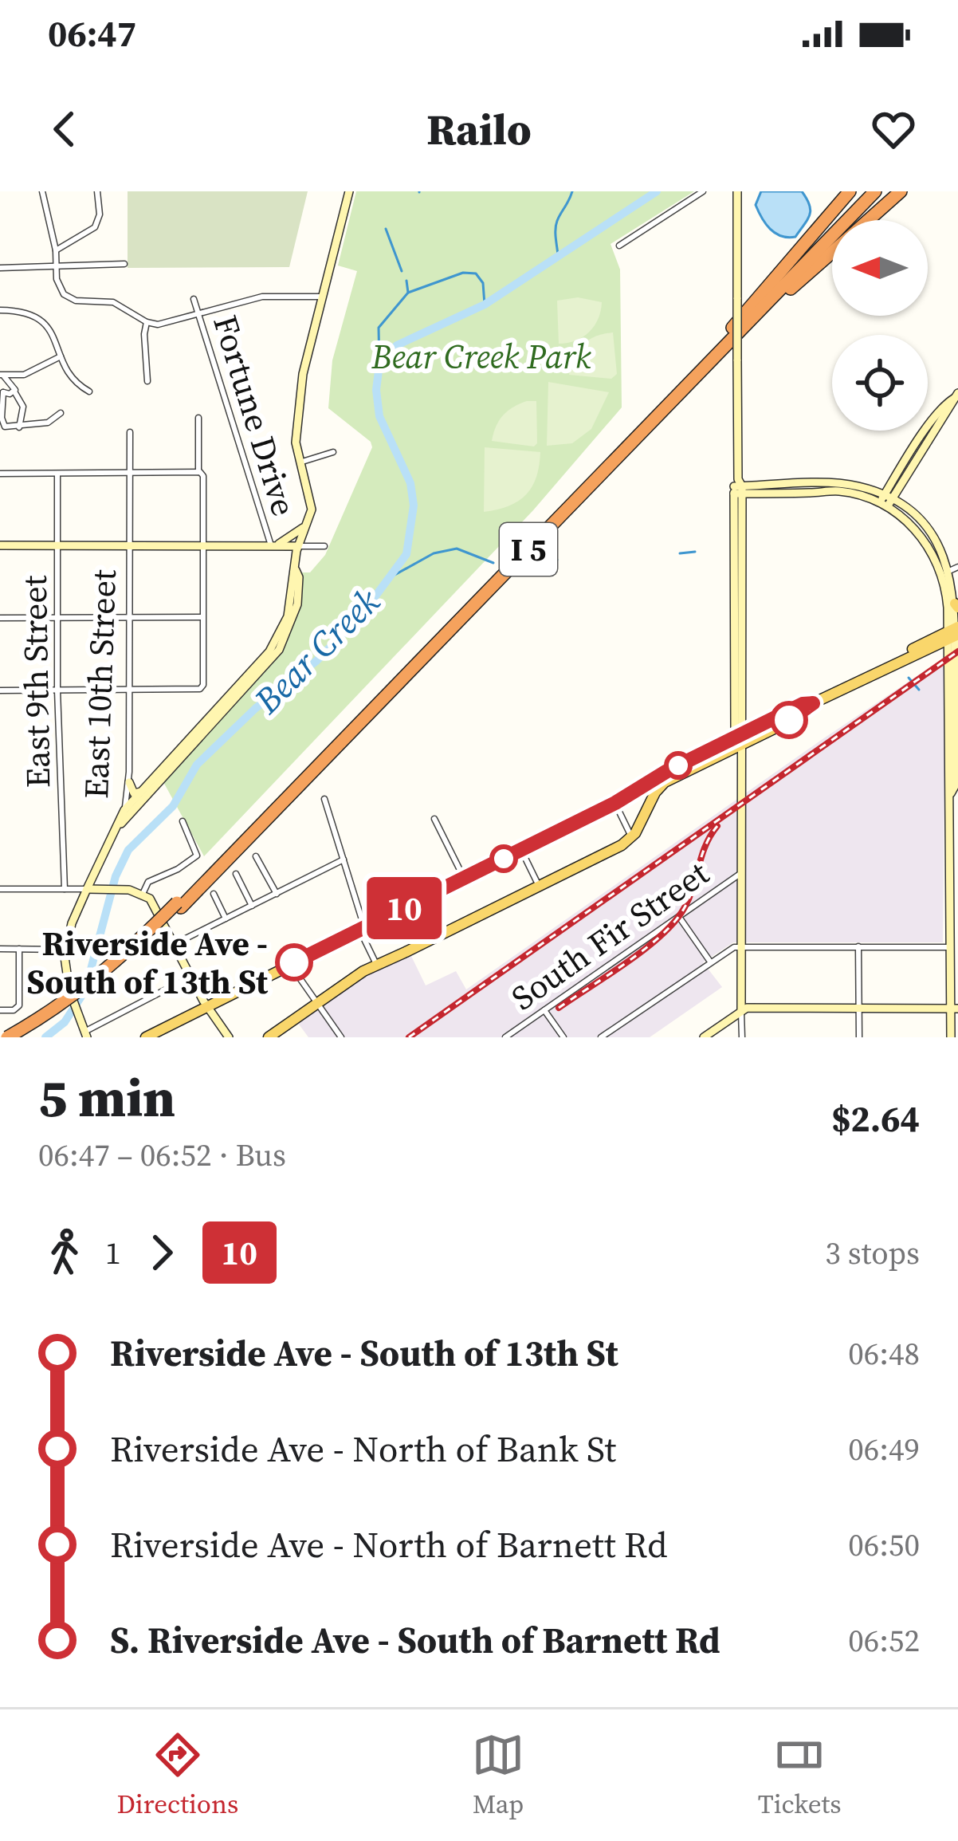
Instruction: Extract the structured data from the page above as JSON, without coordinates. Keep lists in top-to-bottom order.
{
  "streets": {
    "highway": ["I 5"],
    "street": [
      "Fortune Drive",
      "East 9th Street",
      "East 10th Street",
      "South Fir Street"
    ]
  },
  "water": ["Bear Creek"],
  "parks": ["Bear Creek Park"],
  "places": ["Riverside Ave - South of 13th St"],
  "lines": ["bus line 10"],
  "north": "left",
  "page": {
    "status": "06:47",
    "header": "Railo",
    "on_map": "10",
    "heading": ["5 min", "06:47 – 06:52 · Bus", "$2.64"],
    "legs": ["1", "10", "3 stops"],
    "list": [
      {
        "name": "Riverside Ave - South of 13th St",
        "value": "06:48"
      },
      {
        "name": "Riverside Ave - North of Bank St",
        "value": "06:49"
      },
      {
        "name": "Riverside Ave - North of Barnett Rd",
        "value": "06:50"
      },
      {
        "name": "S. Riverside Ave - South of Barnett Rd",
        "value": "06:52"
      }
    ],
    "tabs": ["Directions", "Map", "Tickets"]
  }
}
